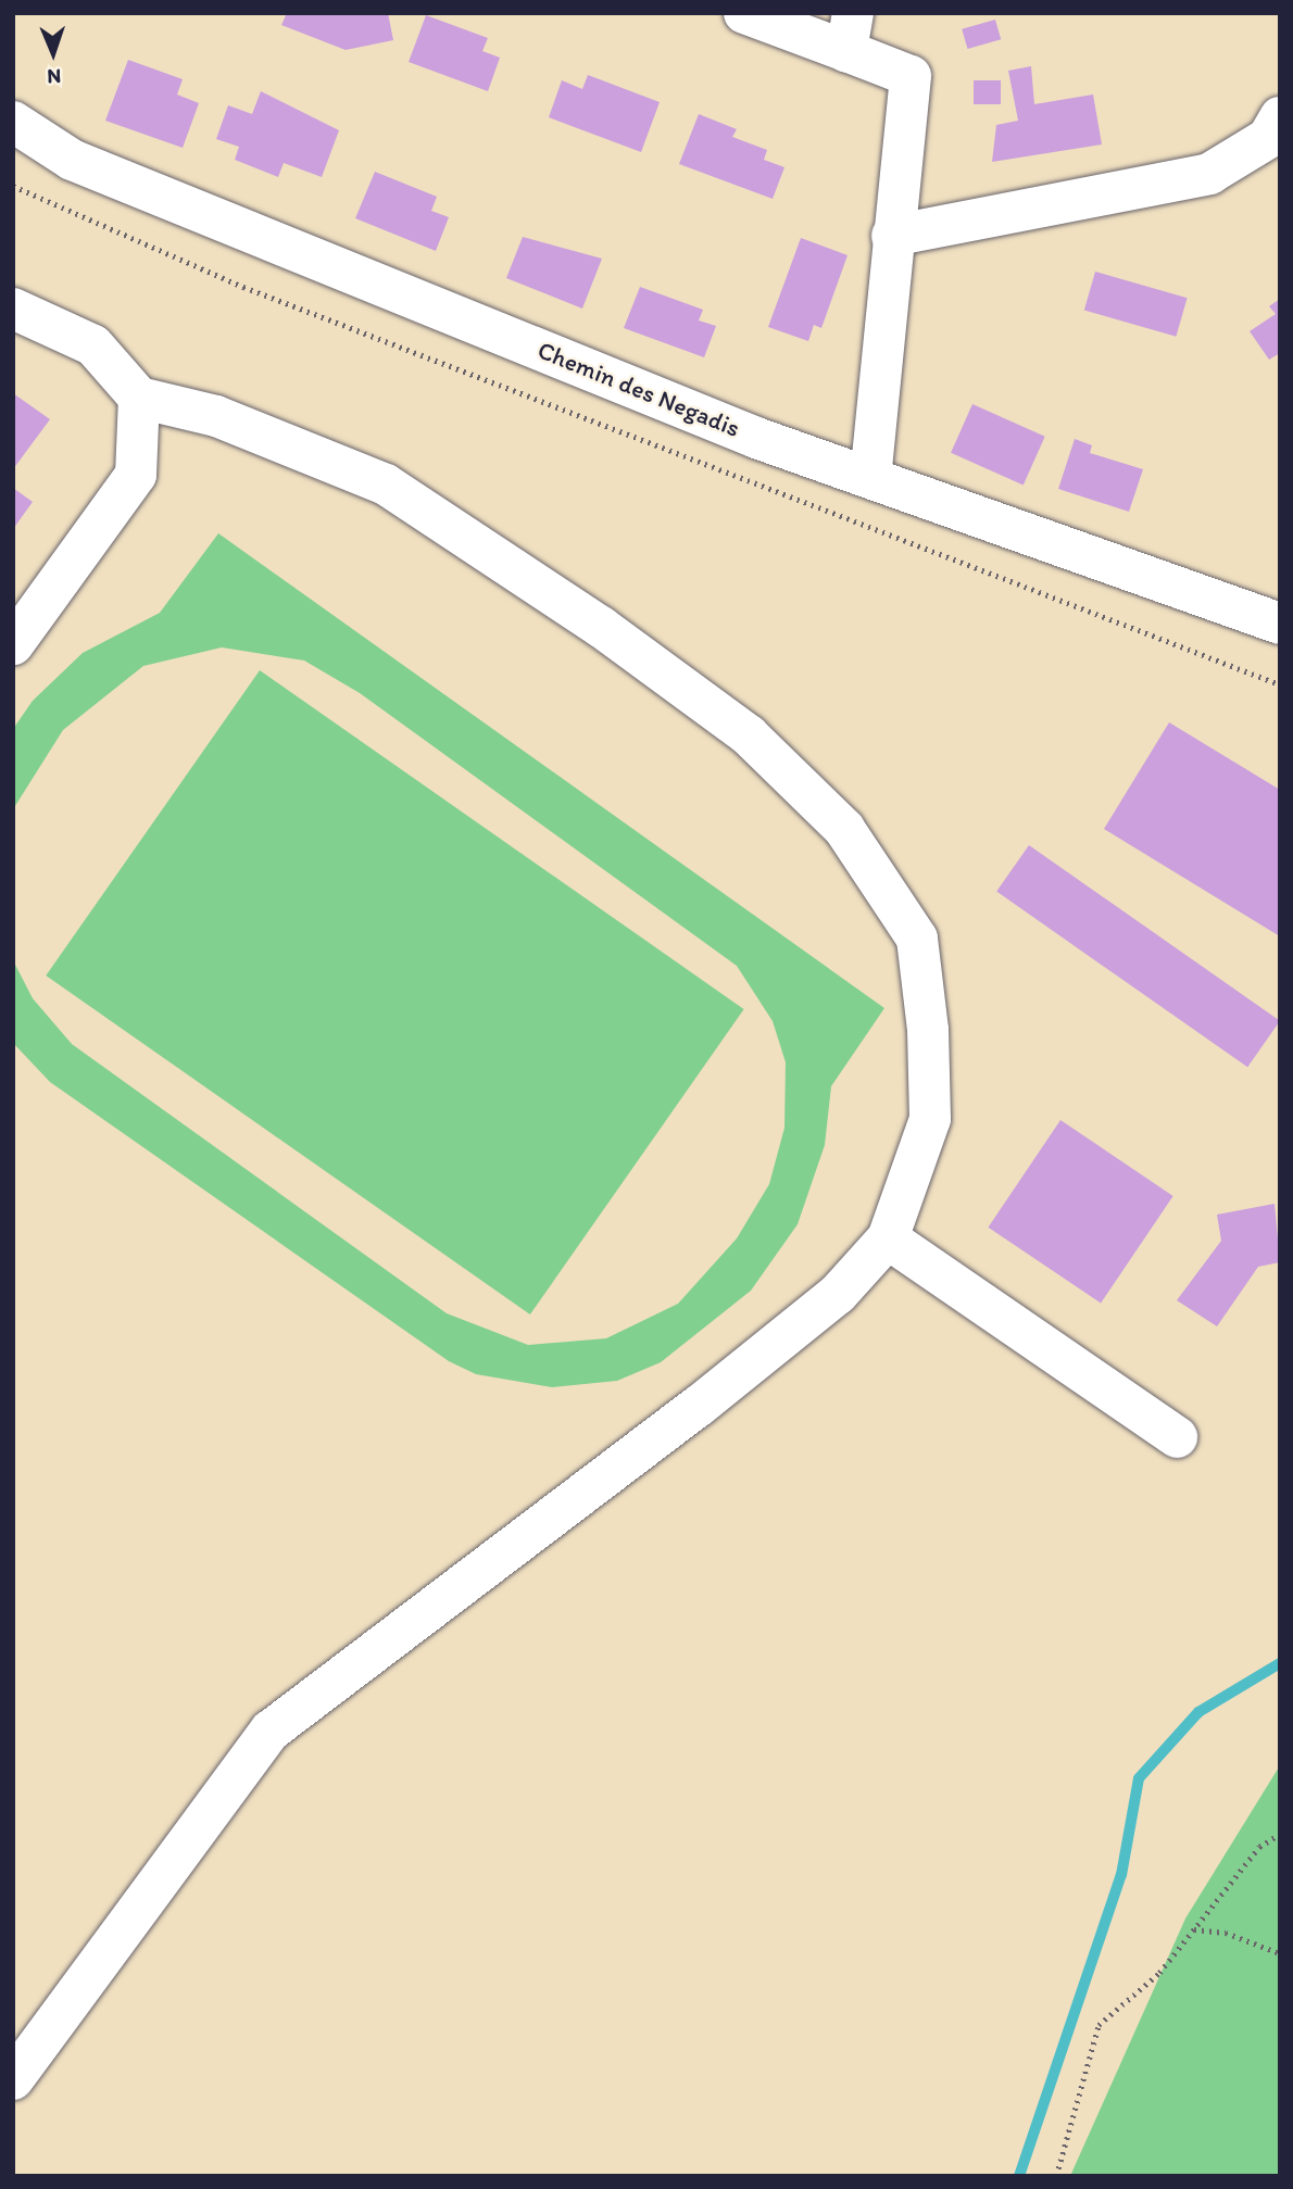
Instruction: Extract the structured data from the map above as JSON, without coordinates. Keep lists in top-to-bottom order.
{
  "streets": {
    "street": ["Chemin des Negadis"]
  },
  "north": "bottom"
}
